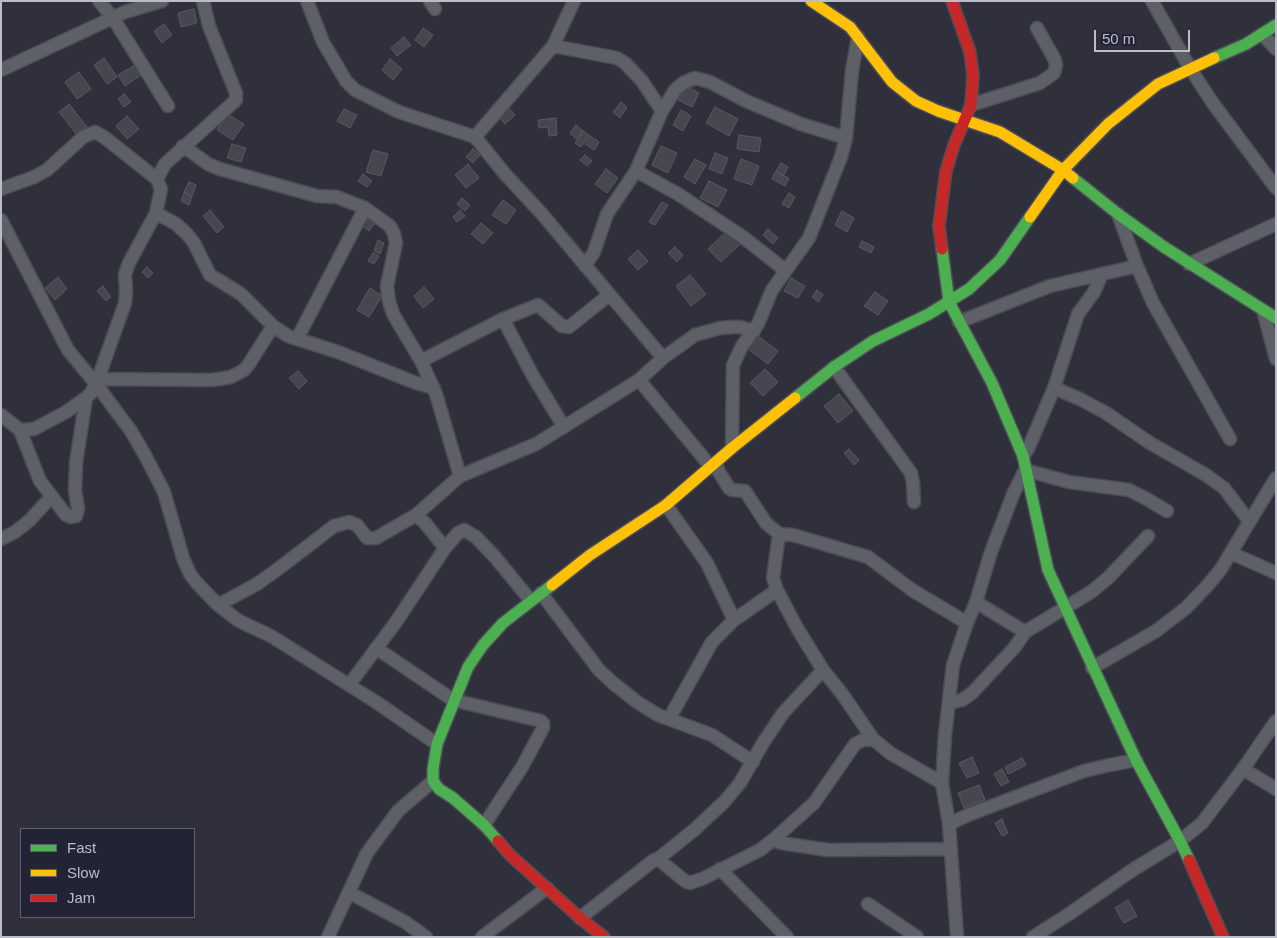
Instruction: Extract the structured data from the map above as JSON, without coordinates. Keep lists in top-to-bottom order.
{
  "legend": ["Fast", "Slow", "Jam"],
  "scale_bar": "50 m"
}
